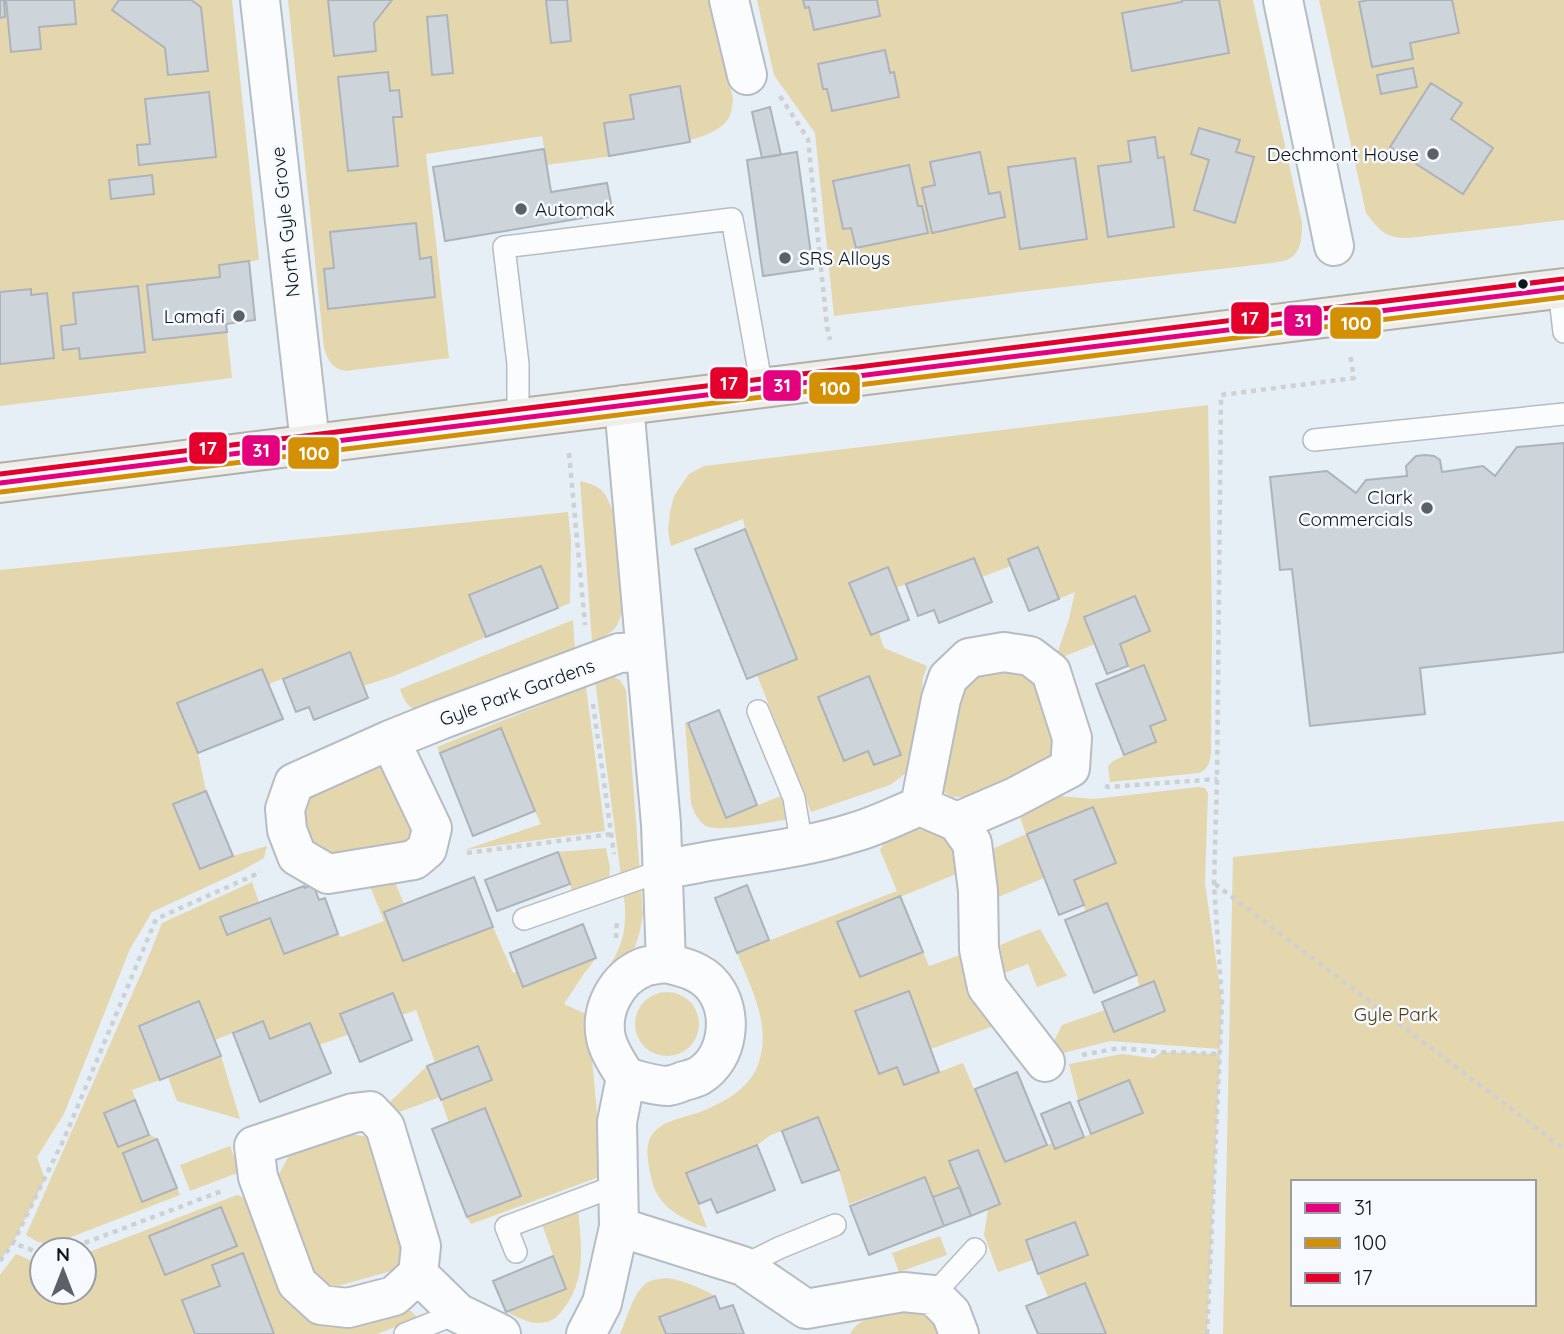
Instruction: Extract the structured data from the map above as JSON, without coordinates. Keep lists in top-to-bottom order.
{
  "streets": {
    "street": ["North Gyle Grove", "Gyle Park Gardens"]
  },
  "parks": ["Gyle Park"],
  "places": [
    "Dechmont House",
    "Automak",
    "SRS Alloys",
    "Lamafi",
    "Clark Commercials"
  ],
  "lines": ["transit line 17", "transit line 31", "transit line 100"],
  "legend": ["31", "100", "17"],
  "north": "top"
}
